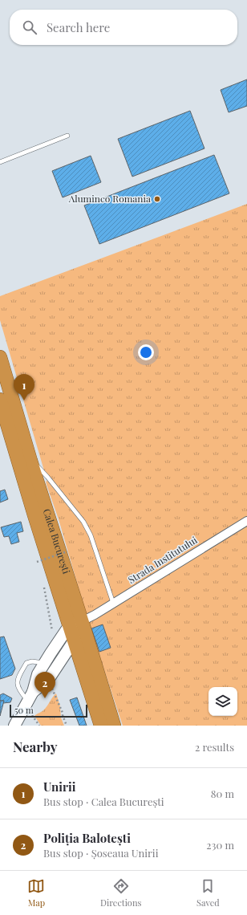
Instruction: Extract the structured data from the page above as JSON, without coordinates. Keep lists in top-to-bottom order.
{
  "streets": {
    "highway": ["Calea București"],
    "street": ["Strada Institutului"]
  },
  "crossings": [
    ["Calea București", "Strada Institutului"]
  ],
  "places": ["Aluminco Romania"],
  "scale_bar": "50 m",
  "page": {
    "search": "Search here",
    "pins": ["1", "2"],
    "scale": "50 m",
    "heading": ["Nearby", "2 results"],
    "list": [
      {
        "mark": "1",
        "name": "Unirii",
        "note": "Bus stop · Calea București",
        "value": "80 m"
      },
      {
        "mark": "2",
        "name": "Poliția Balotești",
        "note": "Bus stop · Șoseaua Unirii",
        "value": "230 m"
      }
    ],
    "nav": ["Map", "Directions", "Saved"]
  }
}
